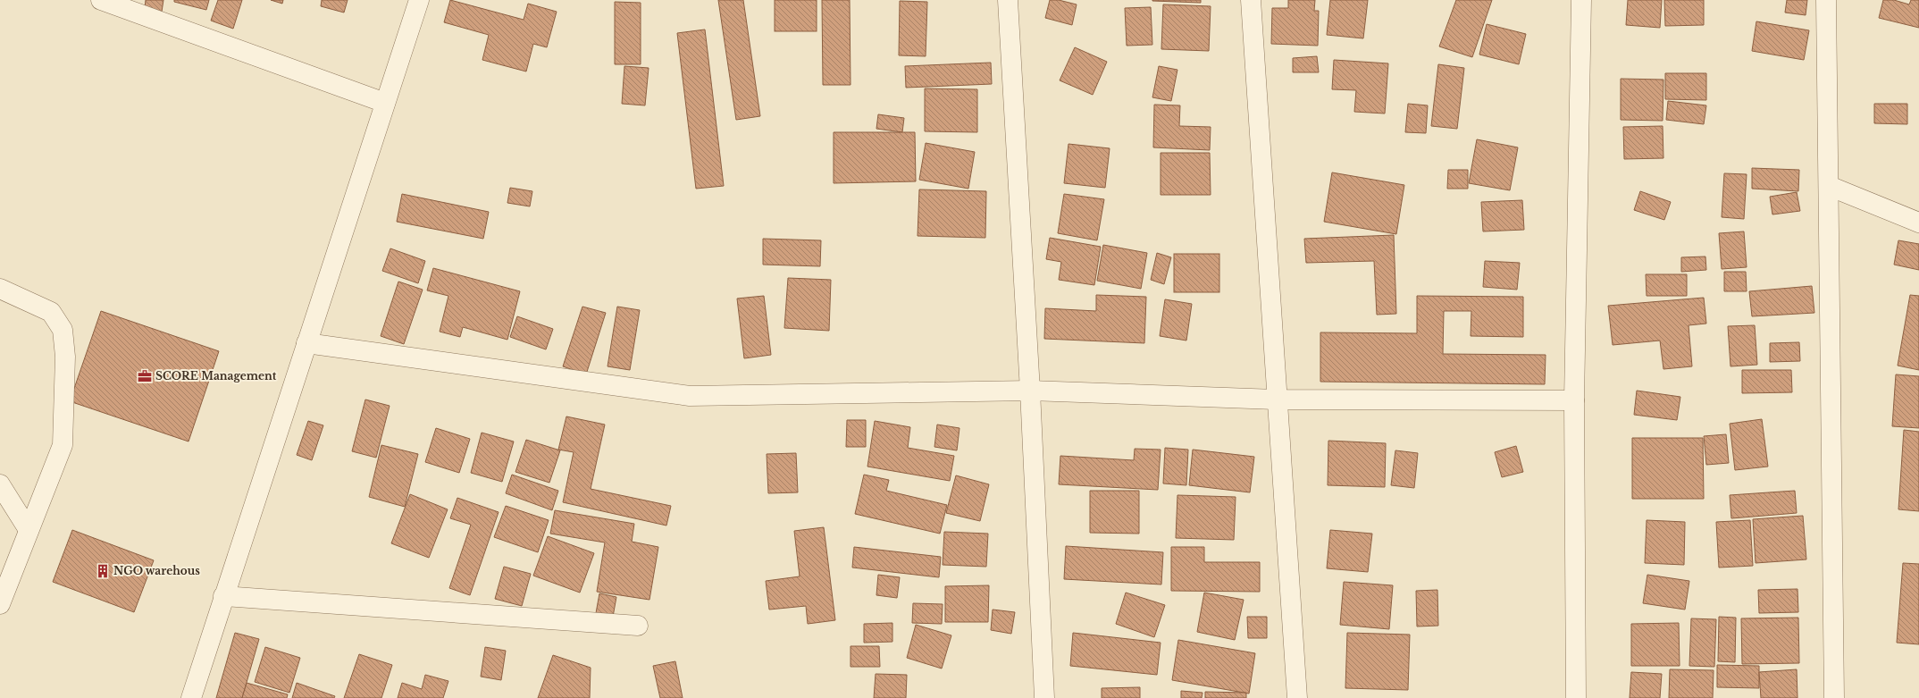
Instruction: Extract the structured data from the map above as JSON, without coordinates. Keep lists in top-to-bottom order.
{
  "places": {
    "office": ["SCORE Management"],
    "building": ["NGO warehous"]
  }
}
